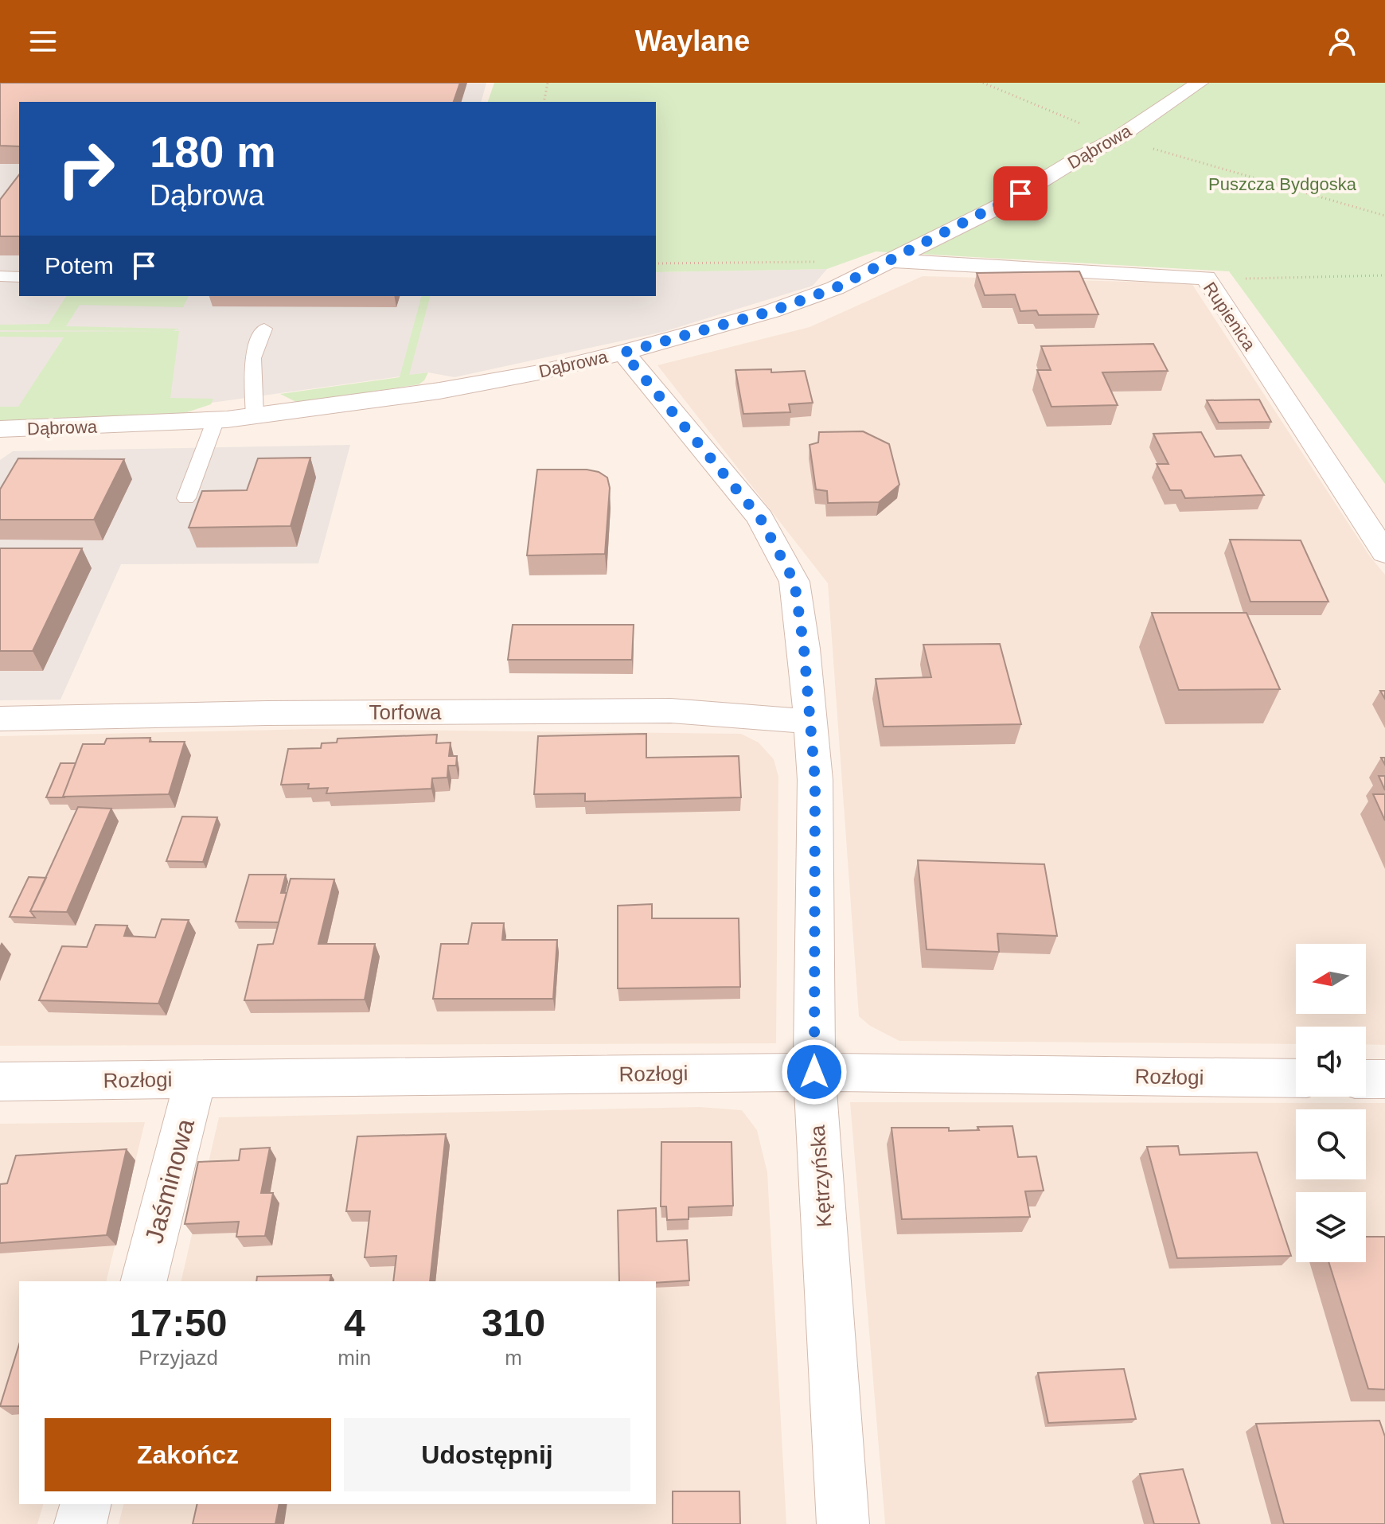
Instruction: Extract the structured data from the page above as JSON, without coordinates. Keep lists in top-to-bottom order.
{
  "streets": {
    "street": [
      "Dąbrowa",
      "Rupienica",
      "Torfowa",
      "Rozłogi",
      "Kętrzyńska",
      "Jaśminowa"
    ]
  },
  "crossings": [
    ["Dąbrowa", "Rupienica"],
    ["Dąbrowa", "Kętrzyńska"],
    ["Torfowa", "Kętrzyńska"],
    ["Rozłogi", "Kętrzyńska"],
    ["Rozłogi", "Jaśminowa"]
  ],
  "parks": ["Puszcza Bydgoska"],
  "north": "left",
  "page": {
    "header": "Waylane",
    "turn": ["180 m", "Dąbrowa"],
    "then": "Potem",
    "eta": [
      "17:50",
      "Przyjazd",
      "4",
      "min",
      "310",
      "m"
    ],
    "buttons": ["Zakończ", "Udostępnij"]
  }
}
